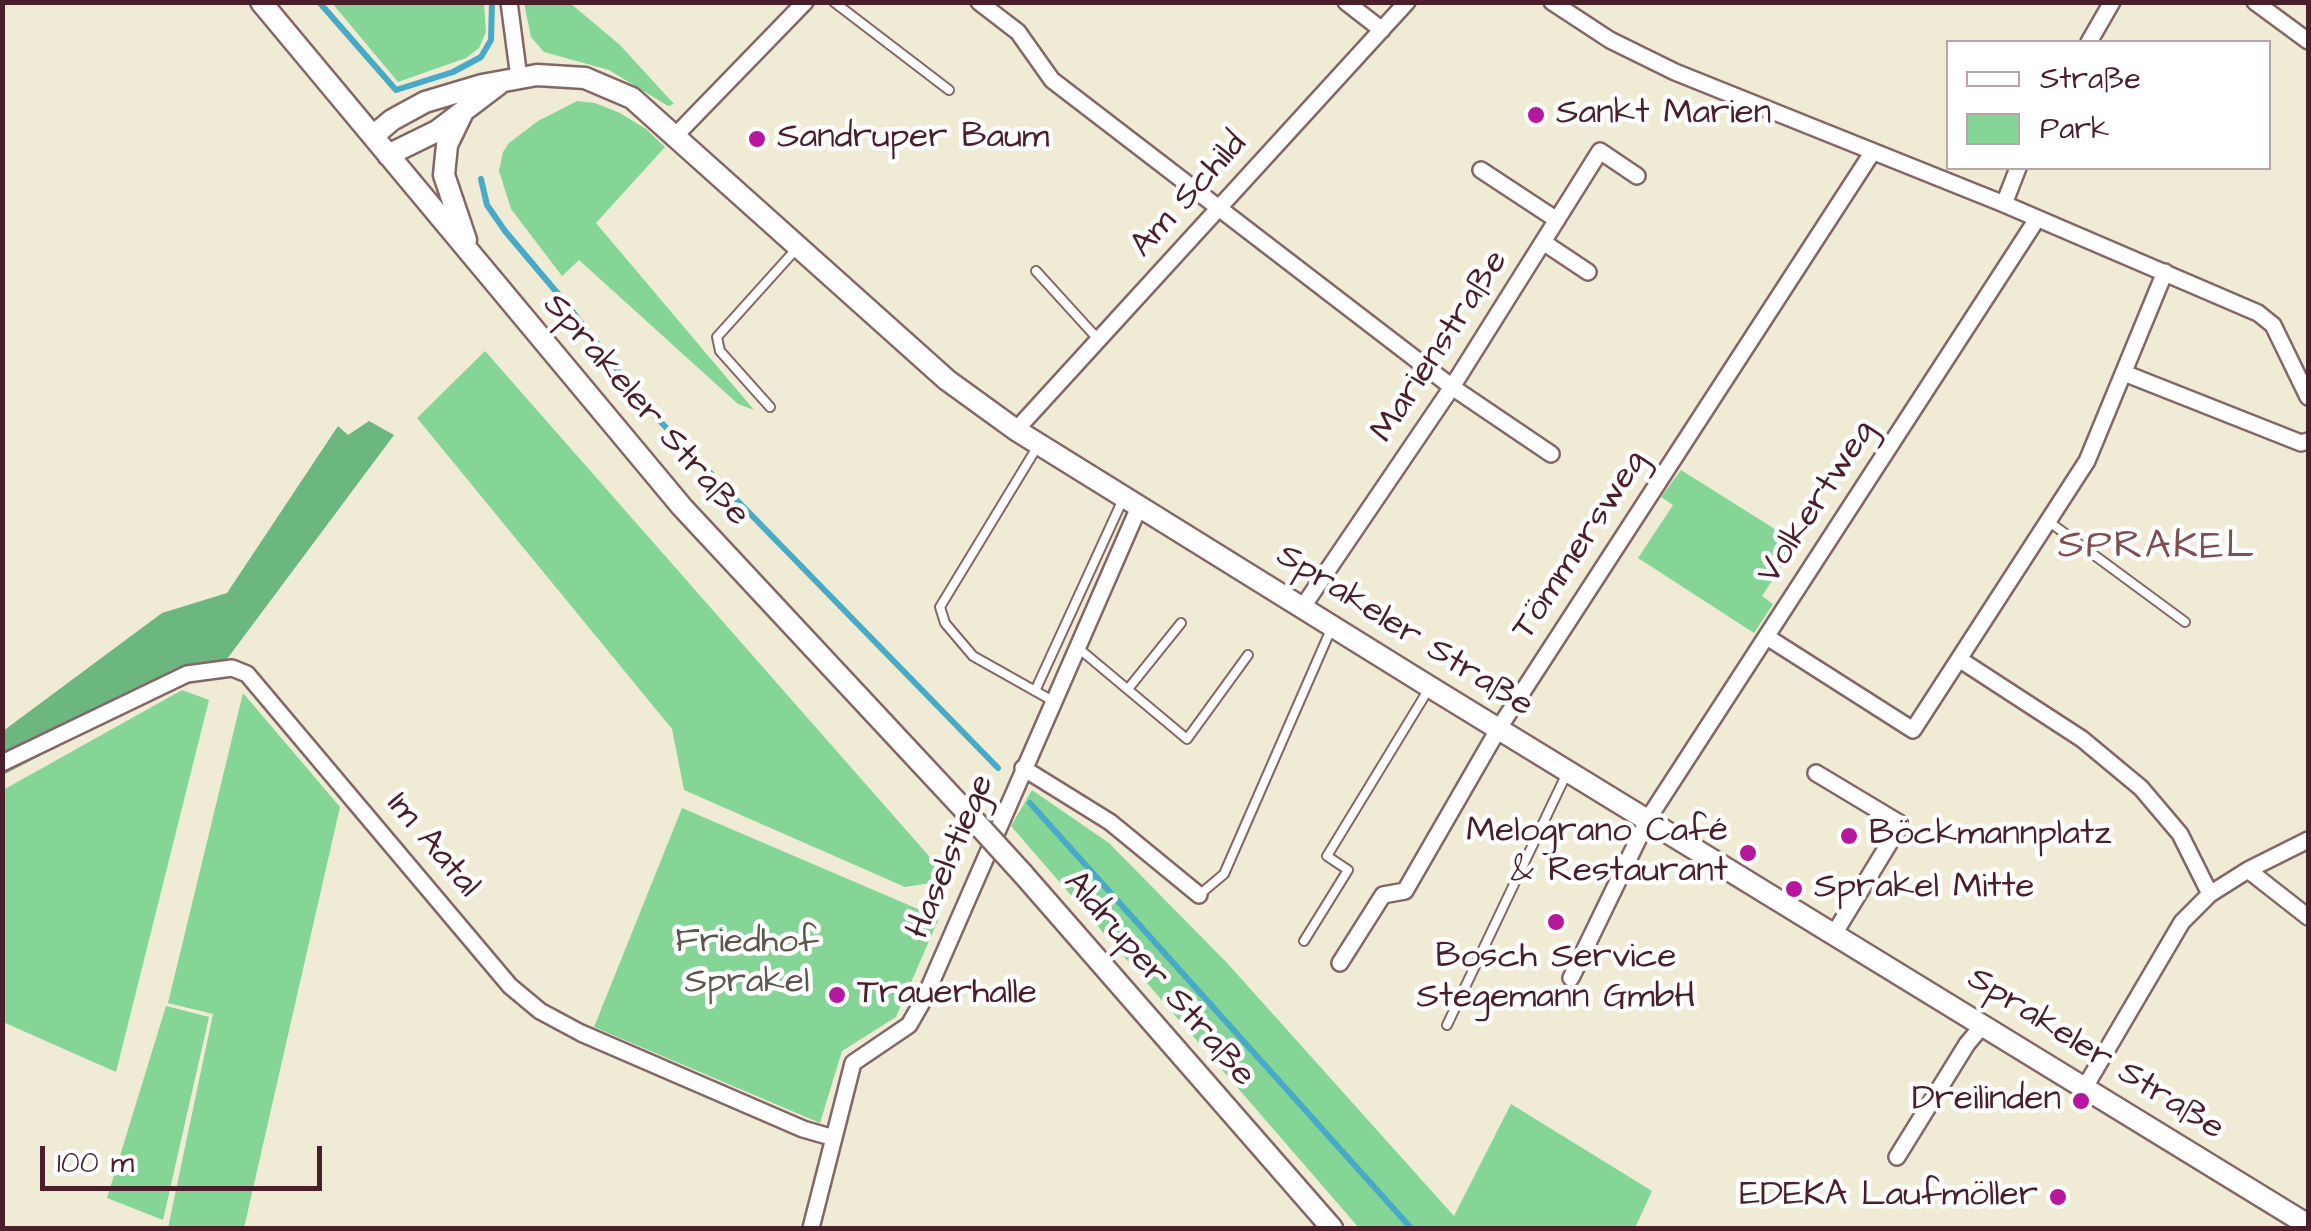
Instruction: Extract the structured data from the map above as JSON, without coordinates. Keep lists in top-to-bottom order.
{
  "streets": {
    "street": [
      "Am Schild",
      "Marienstraße",
      "Sprakeler Straße",
      "Volkertweg",
      "Tömmersweg",
      "Im Aatal",
      "Haselstiege",
      "Aldruper Straße"
    ]
  },
  "crossings": [
    ["Am Schild", "Sprakeler Straße"],
    ["Marienstraße", "Sprakeler Straße"],
    ["Sprakeler Straße", "Volkertweg"],
    ["Sprakeler Straße", "Tömmersweg"],
    ["Sprakeler Straße", "Haselstiege"],
    ["Sprakeler Straße", "Aldruper Straße"],
    ["Im Aatal", "Haselstiege"]
  ],
  "districts": ["SPRAKEL"],
  "parks": ["Friedhof Sprakel"],
  "places": [
    "Sankt Marien",
    "Sandruper Baum",
    "Böckmannplatz",
    "Melograno Café & Restaurant",
    "Sprakel Mitte",
    "Bosch Service Stegemann GmbH",
    "Trauerhalle",
    "Dreilinden",
    "EDEKA Laufmöller"
  ],
  "legend": ["Straße", "Park"],
  "scale_bar": "100 m"
}
